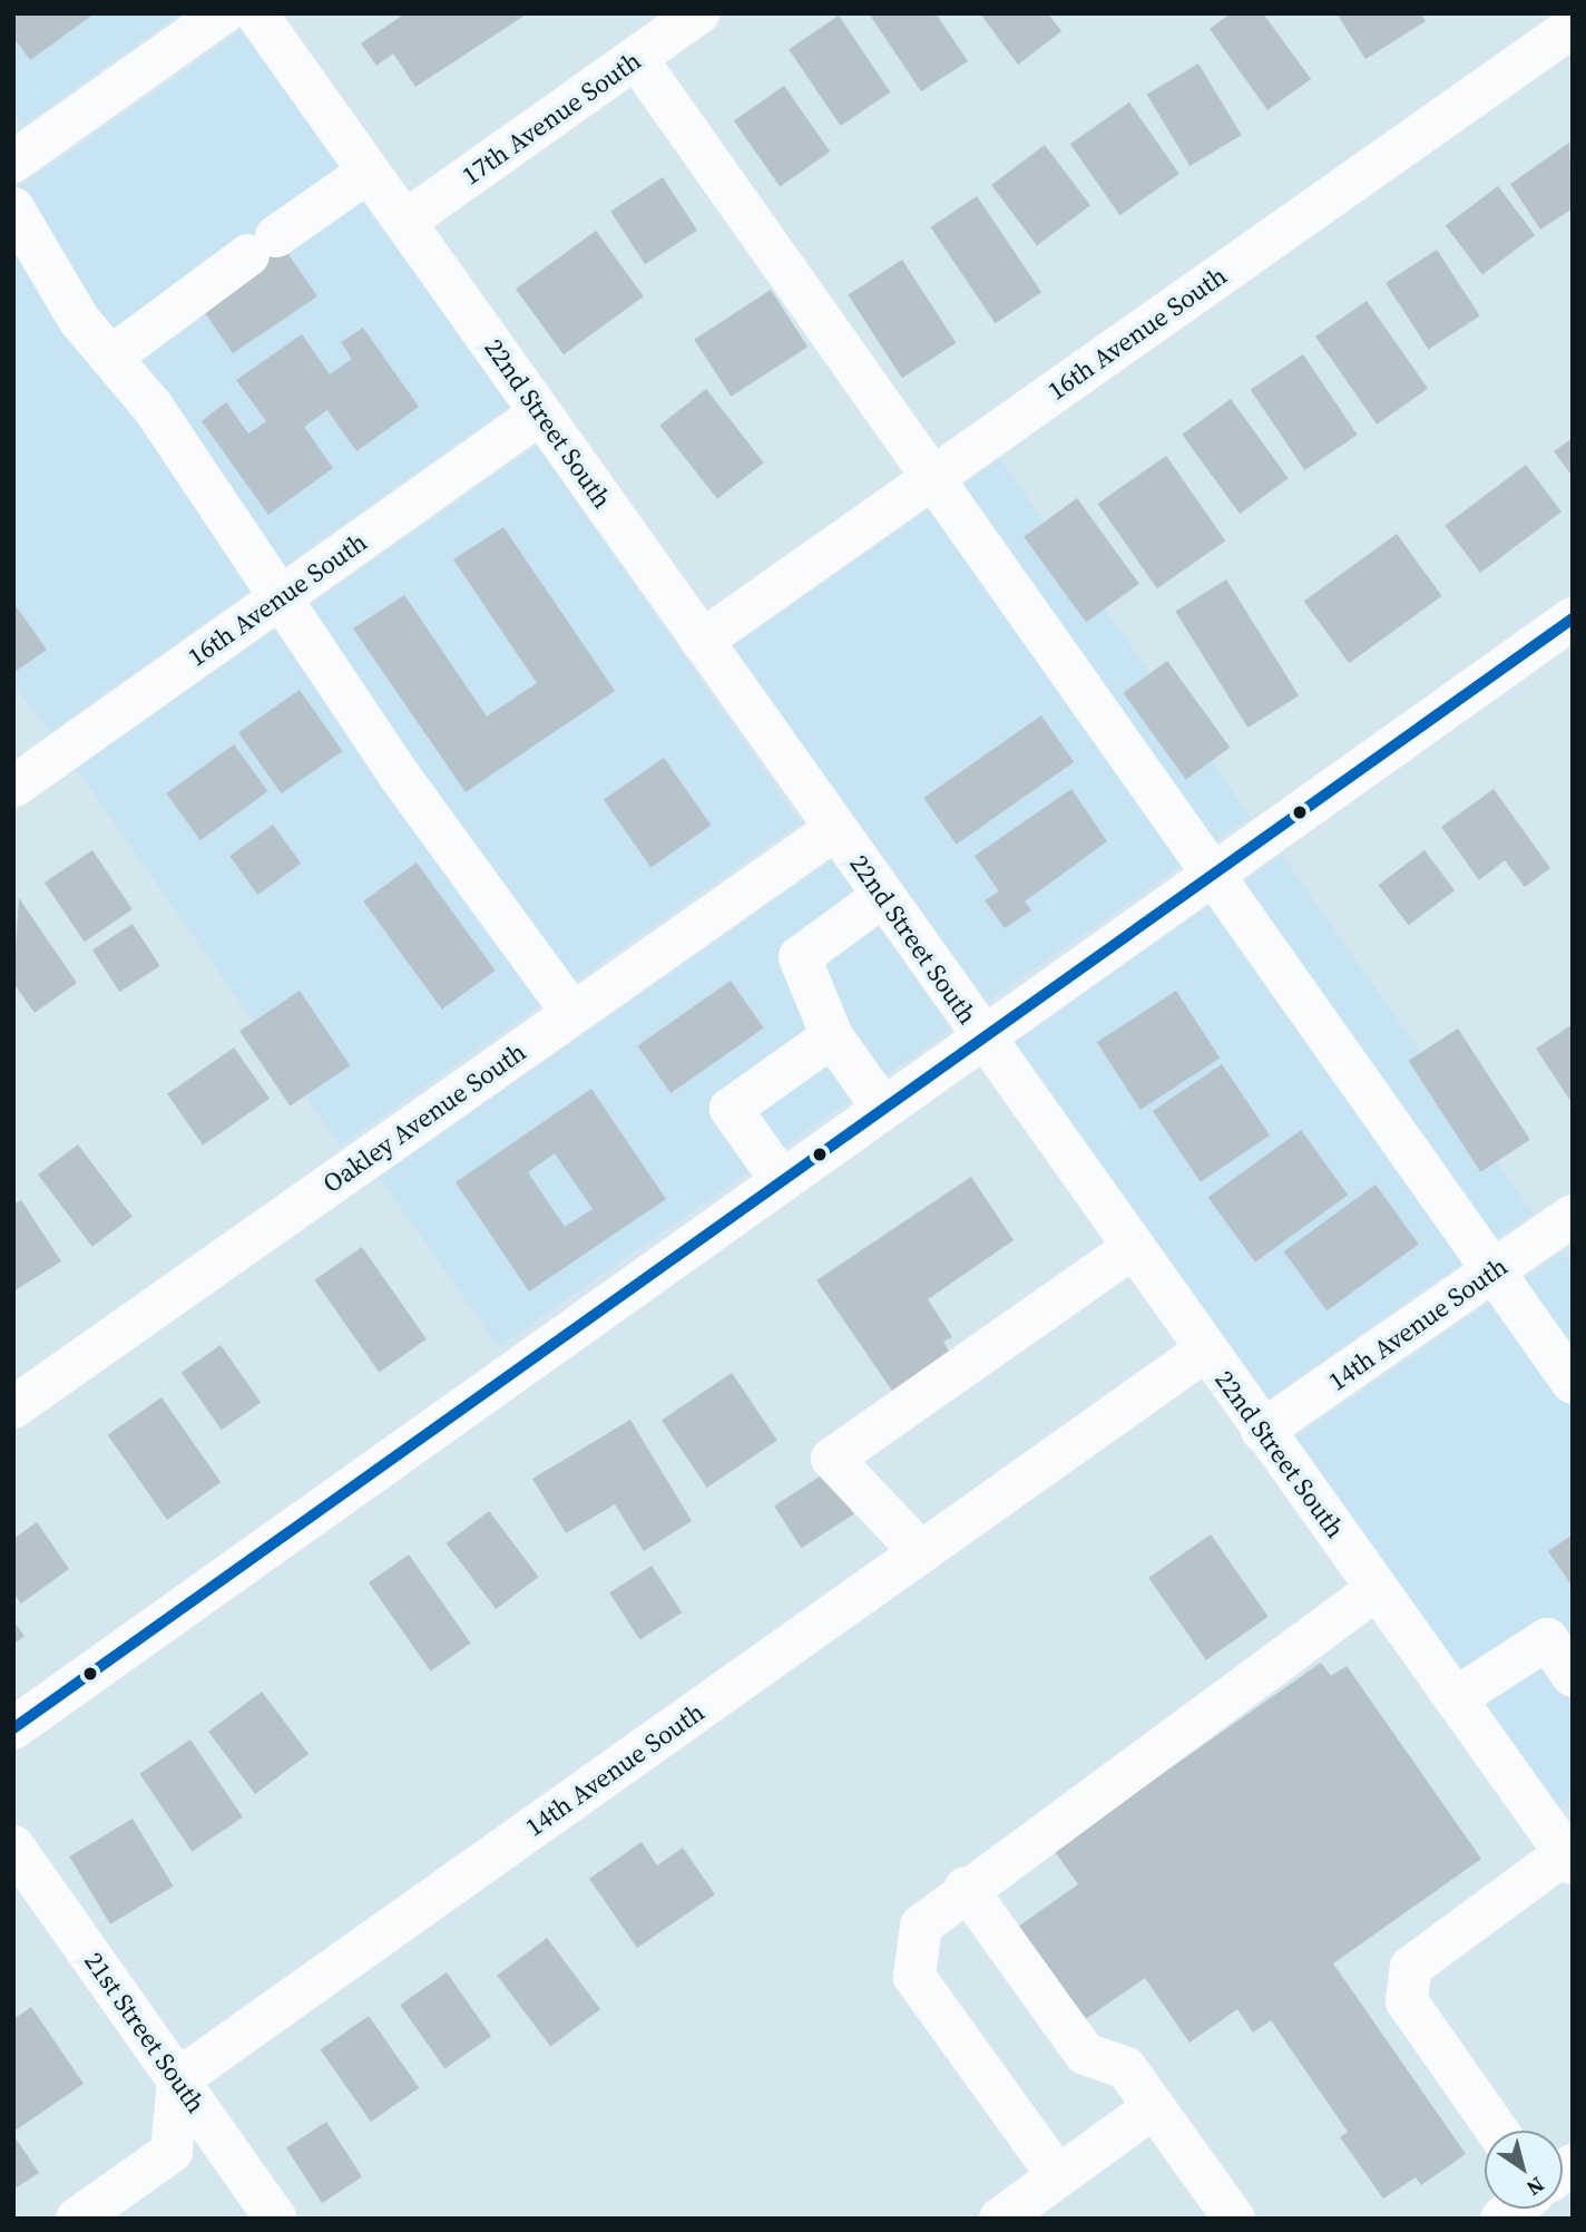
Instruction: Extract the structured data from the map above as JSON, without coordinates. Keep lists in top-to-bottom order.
{
  "streets": {
    "street": [
      "17th Avenue South",
      "16th Avenue South",
      "22nd Street South",
      "Oakley Avenue South",
      "14th Avenue South",
      "21st Street South"
    ]
  },
  "crossings": [
    ["17th Avenue South", "22nd Street South"],
    ["16th Avenue South", "22nd Street South"],
    ["22nd Street South", "Oakley Avenue South"],
    ["22nd Street South", "14th Avenue South"],
    ["14th Avenue South", "21st Street South"]
  ],
  "north": "bottom right"
}
